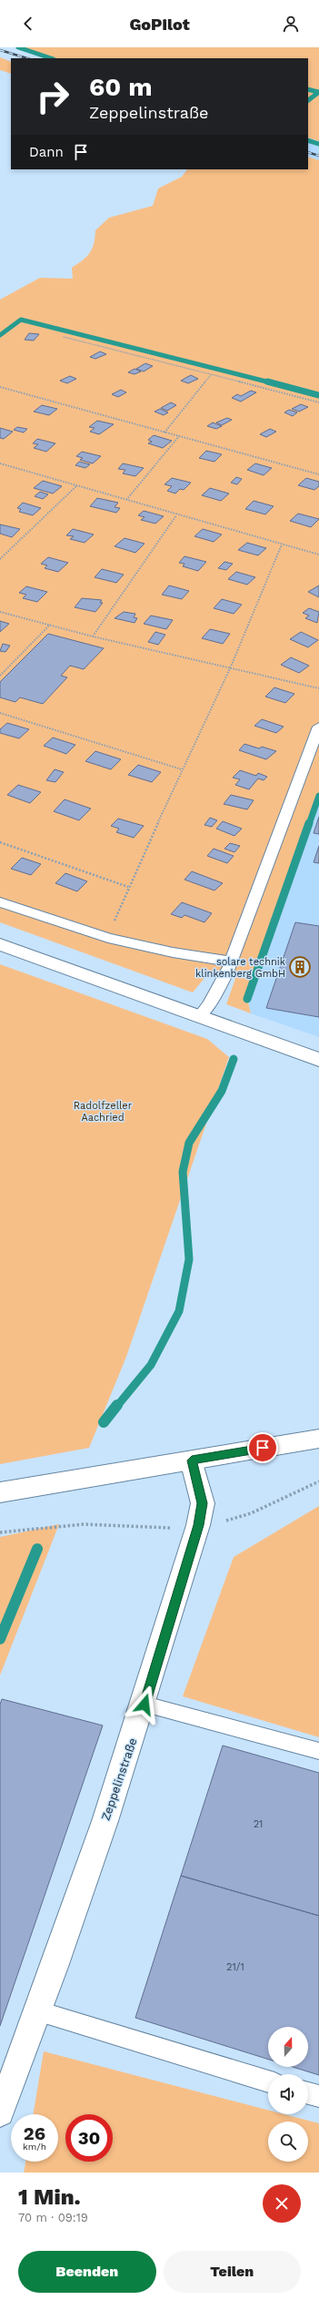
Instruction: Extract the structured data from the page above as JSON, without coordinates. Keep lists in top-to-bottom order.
{
  "streets": {
    "main road": ["Zeppelinstraße"]
  },
  "parks": ["Radolfzeller Aachried"],
  "places": {
    "building": ["solare technik klinkenberg GmbH"]
  },
  "house_numbers": ["21", "21/1"],
  "north": "top",
  "page": {
    "header": "GoPilot",
    "turn": ["60 m", "Zeppelinstraße"],
    "then": "Dann",
    "speed": "26 km/h",
    "limit": "30",
    "heading": ["1 Min.", "70 m · 09:19"],
    "buttons": ["Beenden", "Teilen"]
  }
}
